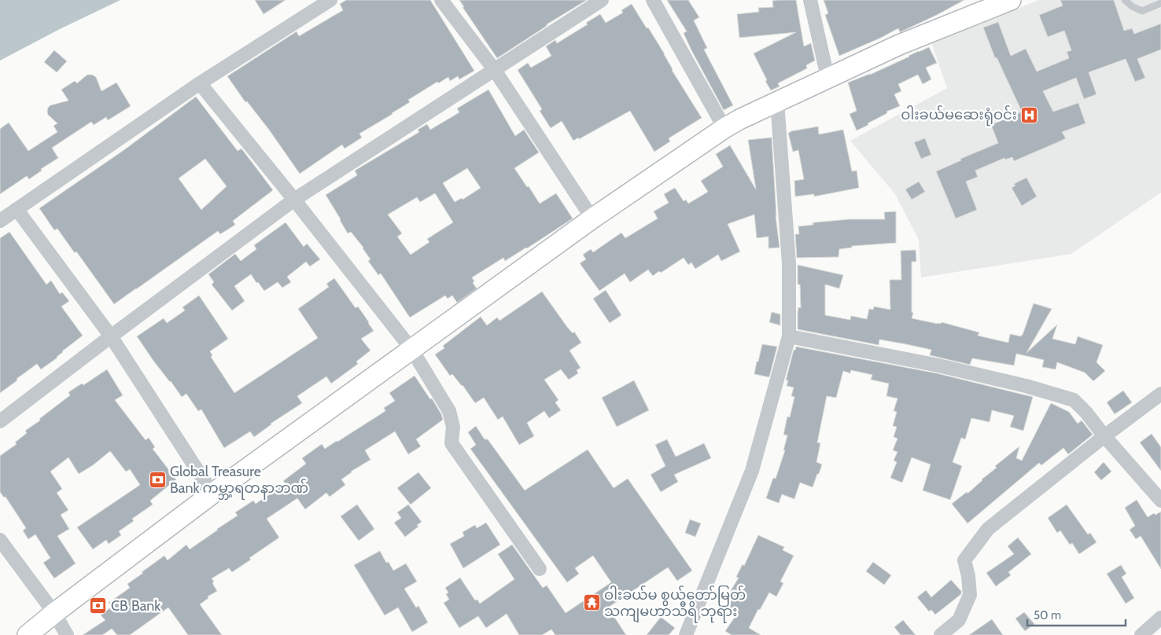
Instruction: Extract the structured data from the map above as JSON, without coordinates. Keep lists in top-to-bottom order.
{
  "places": {
    "hospital": ["ဝါးခယ်မဆေးရုံဝင်း"],
    "bank": ["Global Treasure Bank ကမ္ဘာ့ရတနာဘဏ်", "CB Bank"],
    "temple": ["ဝါးခယ်မ စွယ်တော်မြတ် သကျမဟာသီရိ ဘုရား"]
  },
  "scale_bar": "50 m"
}
